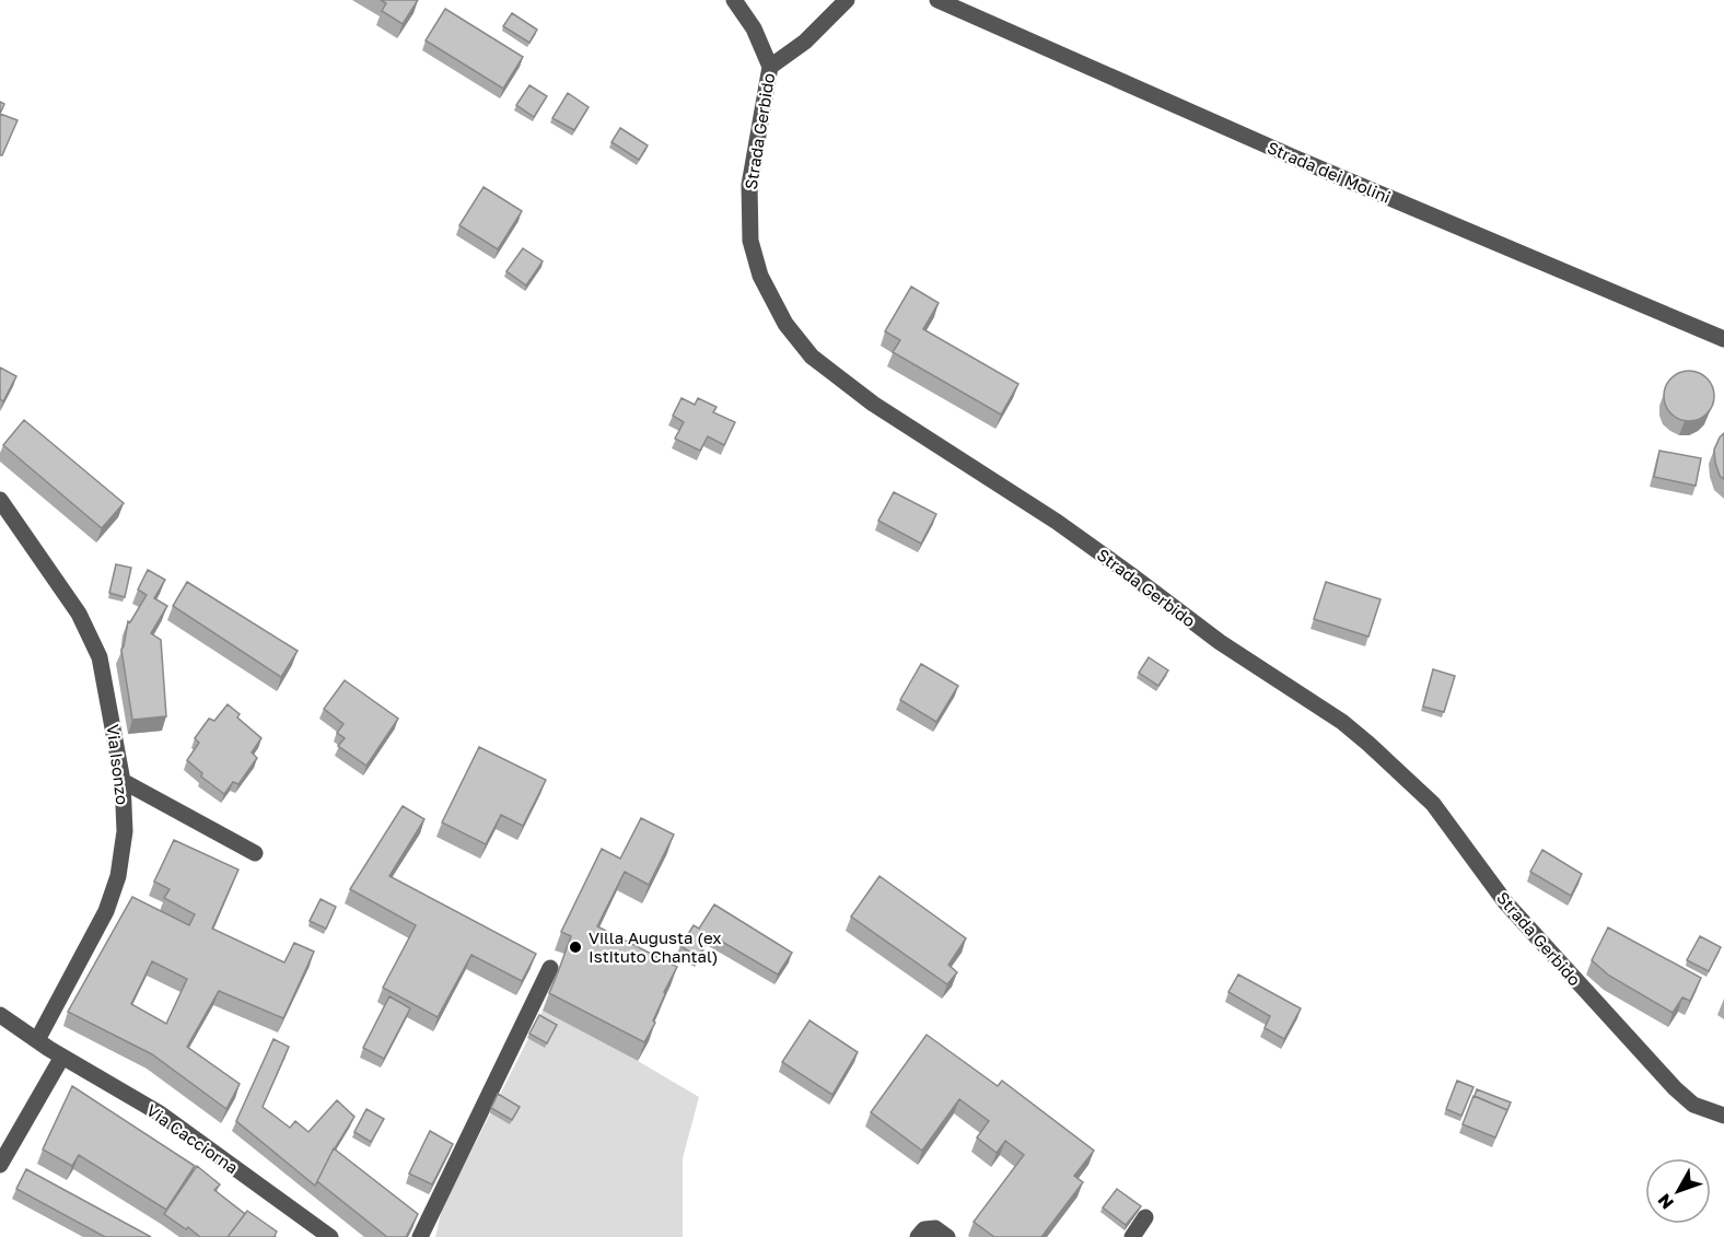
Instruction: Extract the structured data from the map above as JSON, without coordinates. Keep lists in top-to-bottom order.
{
  "streets": {
    "street": [
      "Strada Gerbido",
      "Strada dei Molini",
      "Via Isonzo",
      "Via Cacciorna"
    ]
  },
  "crossings": [
    ["Via Isonzo", "Via Cacciorna"]
  ],
  "places": ["Villa Augusta (ex Istituto Chantal)"],
  "north": "bottom left"
}
